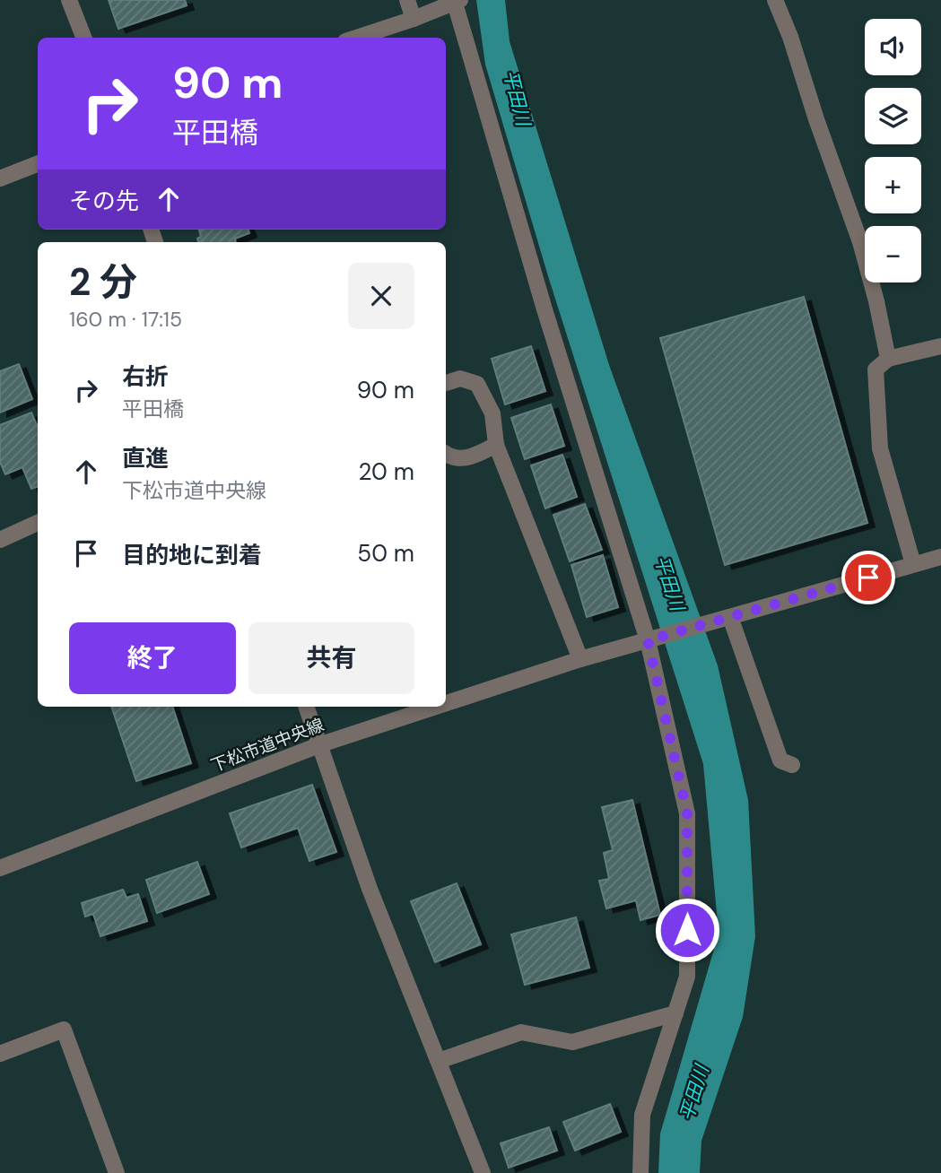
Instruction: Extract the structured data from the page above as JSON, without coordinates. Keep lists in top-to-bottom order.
{
  "streets": {
    "street": ["下松市道中央線"]
  },
  "water": ["平田川"],
  "page": {
    "map_buttons": ["+", "−"],
    "turn": ["90 m", "平田橋"],
    "then": "その先",
    "heading": ["2 分", "160 m · 17:15"],
    "list": [
      {
        "name": "右折",
        "note": "平田橋",
        "value": "90 m"
      },
      {
        "name": "直進",
        "note": "下松市道中央線",
        "value": "20 m"
      },
      {
        "name": "目的地に到着",
        "value": "50 m"
      }
    ],
    "buttons": ["終了", "共有"]
  }
}
